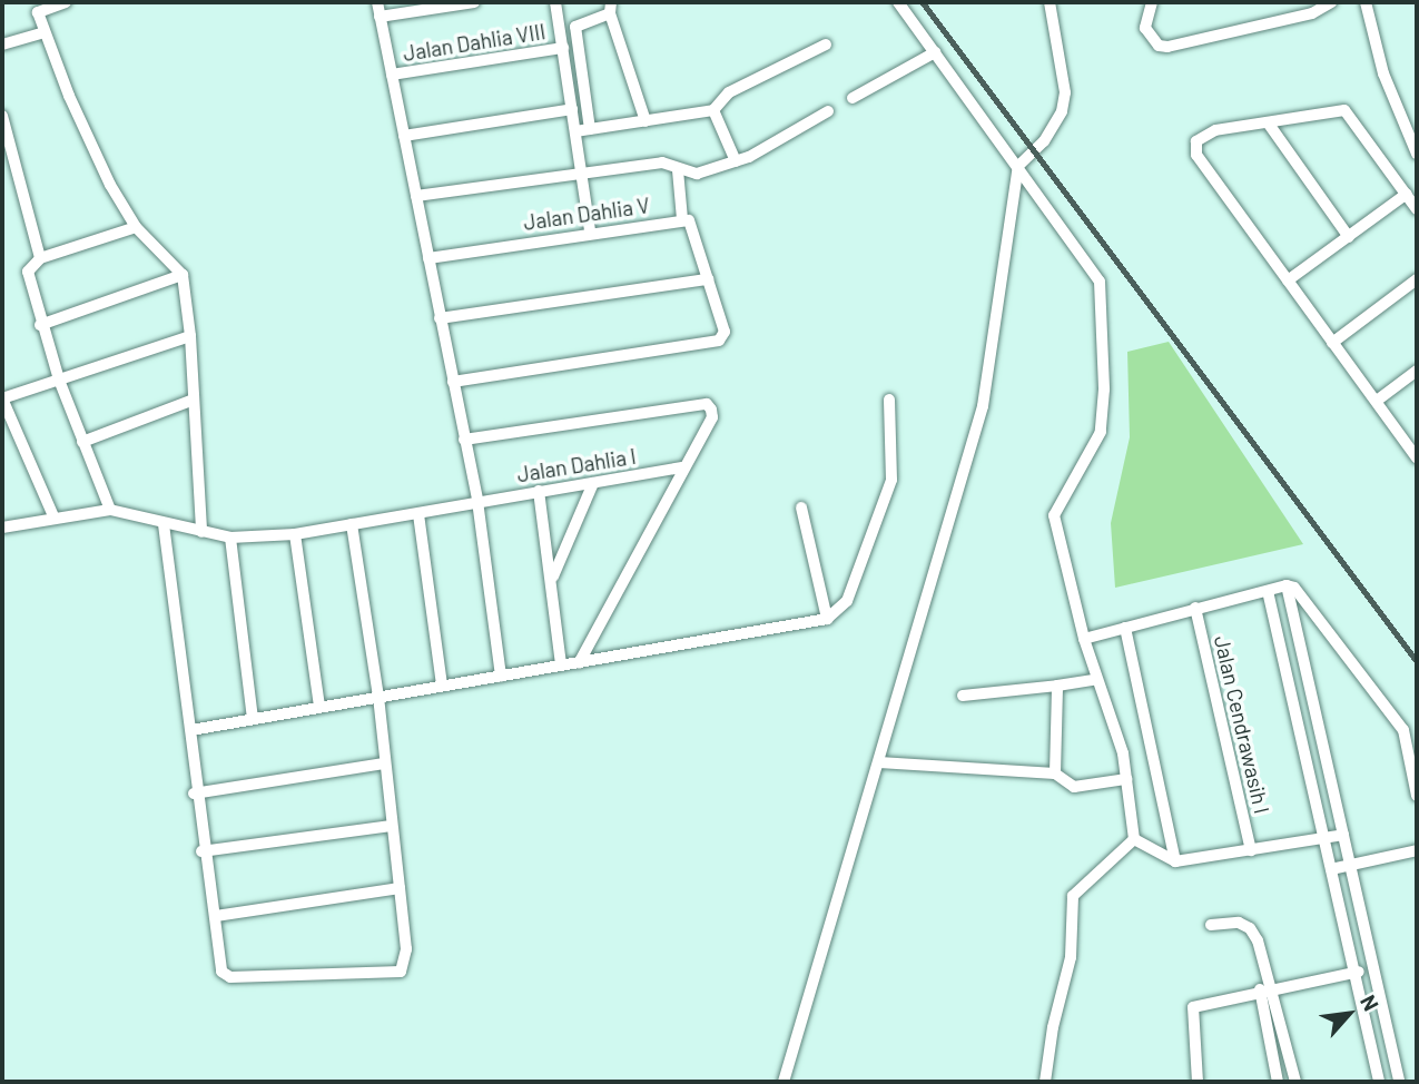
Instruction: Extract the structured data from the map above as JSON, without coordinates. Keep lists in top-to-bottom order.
{
  "streets": {
    "street": [
      "Jalan Dahlia VIII",
      "Jalan Dahlia V",
      "Jalan Dahlia I",
      "Jalan Cendrawasih I"
    ]
  },
  "north": "top right"
}
